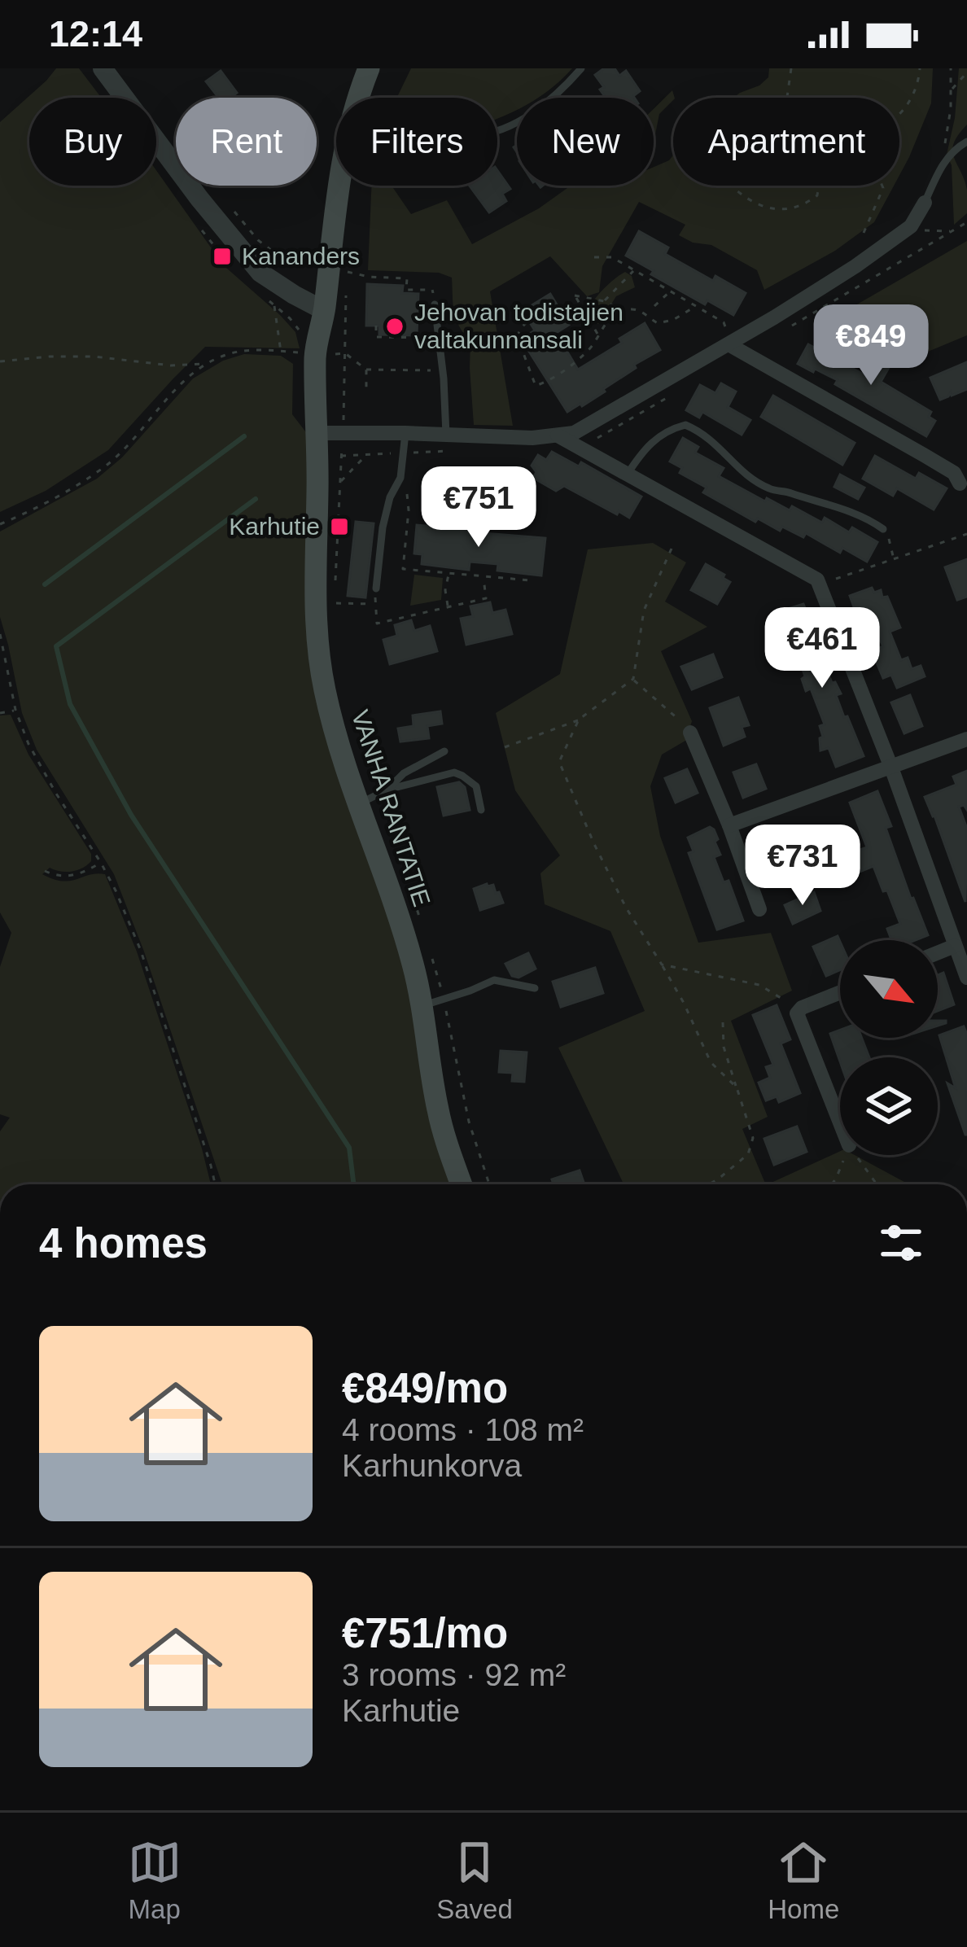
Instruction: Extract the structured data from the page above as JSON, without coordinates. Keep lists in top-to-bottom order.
{
  "streets": {
    "main road": ["VANHA RANTATIE"]
  },
  "places": {
    "transit": ["Kananders", "Karhutie"],
    "other": ["Jehovan todistajien valtakunnansali"]
  },
  "north": "bottom right",
  "page": {
    "status": "12:14",
    "chip": [
      "Buy",
      "Rent",
      "Filters",
      "New",
      "Apartment"
    ],
    "price": [
      "€849",
      "€751",
      "€461",
      "€731"
    ],
    "heading": "4 homes",
    "list": [
      {
        "name": "€849/mo",
        "note": "4 rooms · 108 m² · Karhunkorva"
      },
      {
        "name": "€751/mo",
        "note": "3 rooms · 92 m² · Karhutie"
      }
    ],
    "tabs": ["Map", "Saved", "Home"]
  }
}
